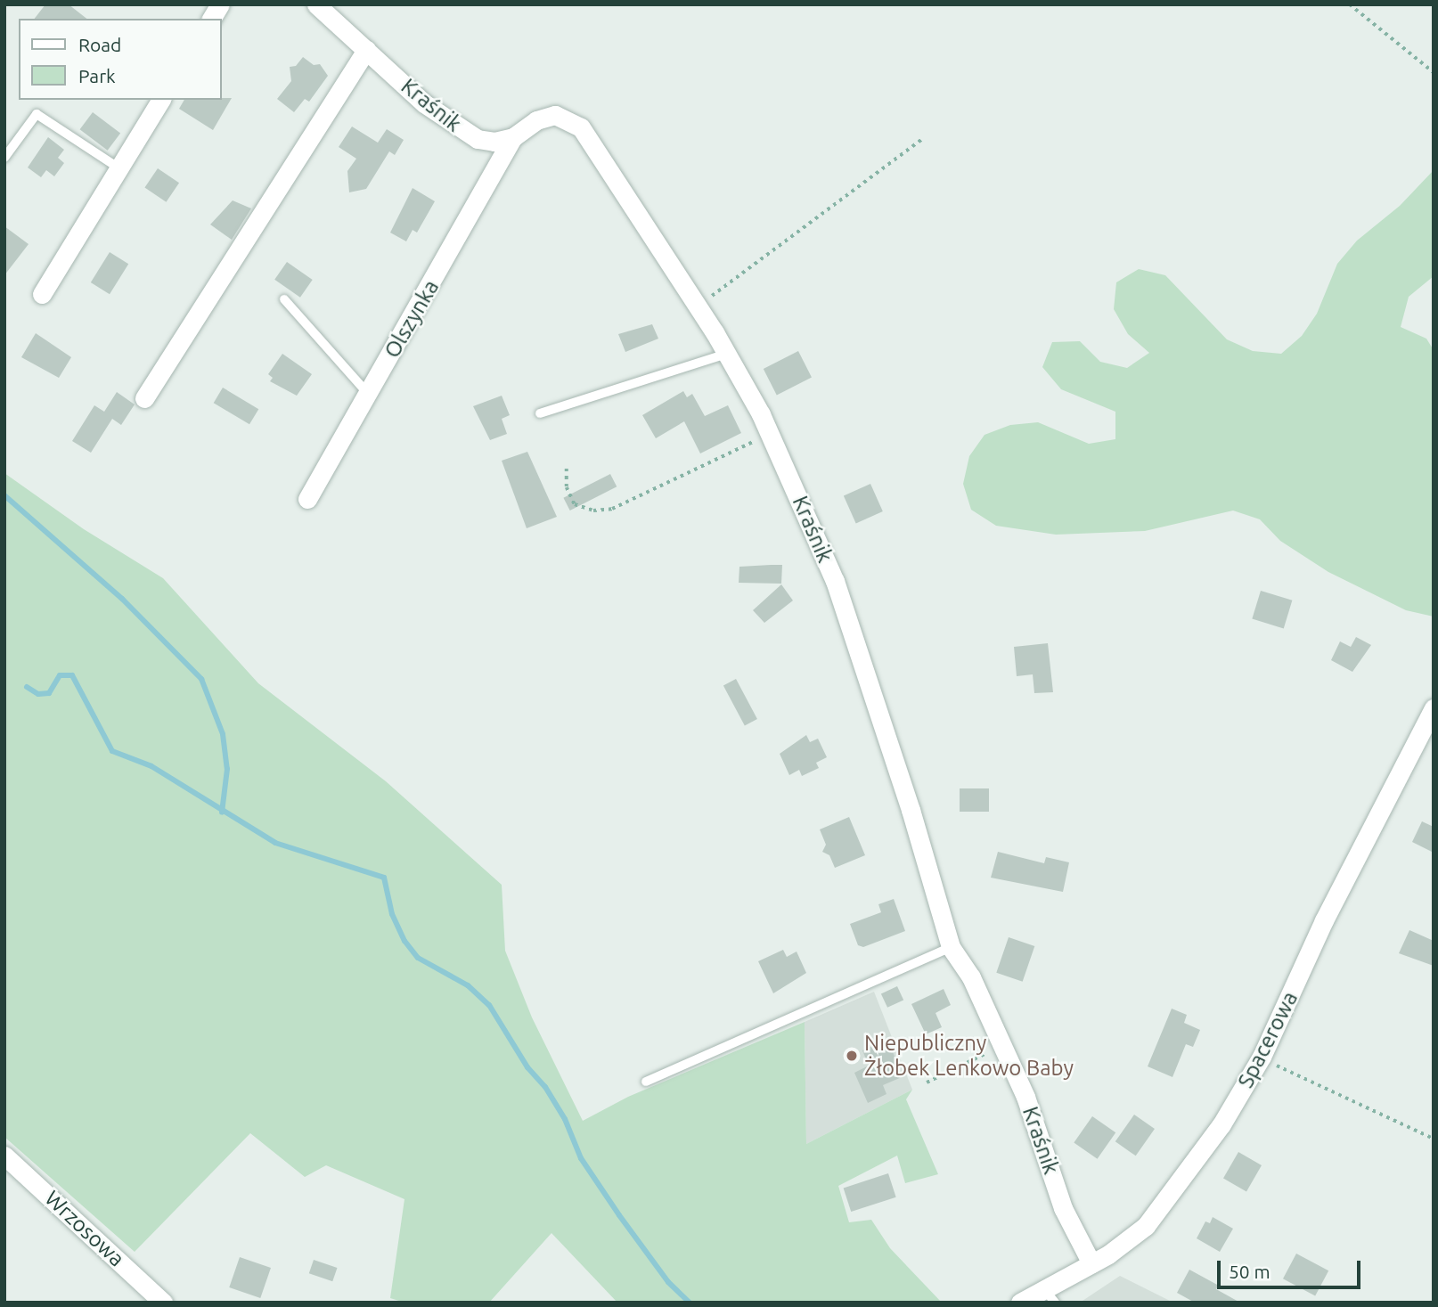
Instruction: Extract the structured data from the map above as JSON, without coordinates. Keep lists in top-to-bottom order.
{
  "streets": {
    "street": [
      "Kraśnik",
      "Olszynka",
      "Spacerowa",
      "Wrzosowa"
    ]
  },
  "crossings": [
    ["Kraśnik", "Olszynka"],
    ["Kraśnik", "Spacerowa"]
  ],
  "places": ["Niepubliczny Żłobek Lenkowo Baby"],
  "legend": ["Road", "Park"],
  "scale_bar": "50 m"
}
